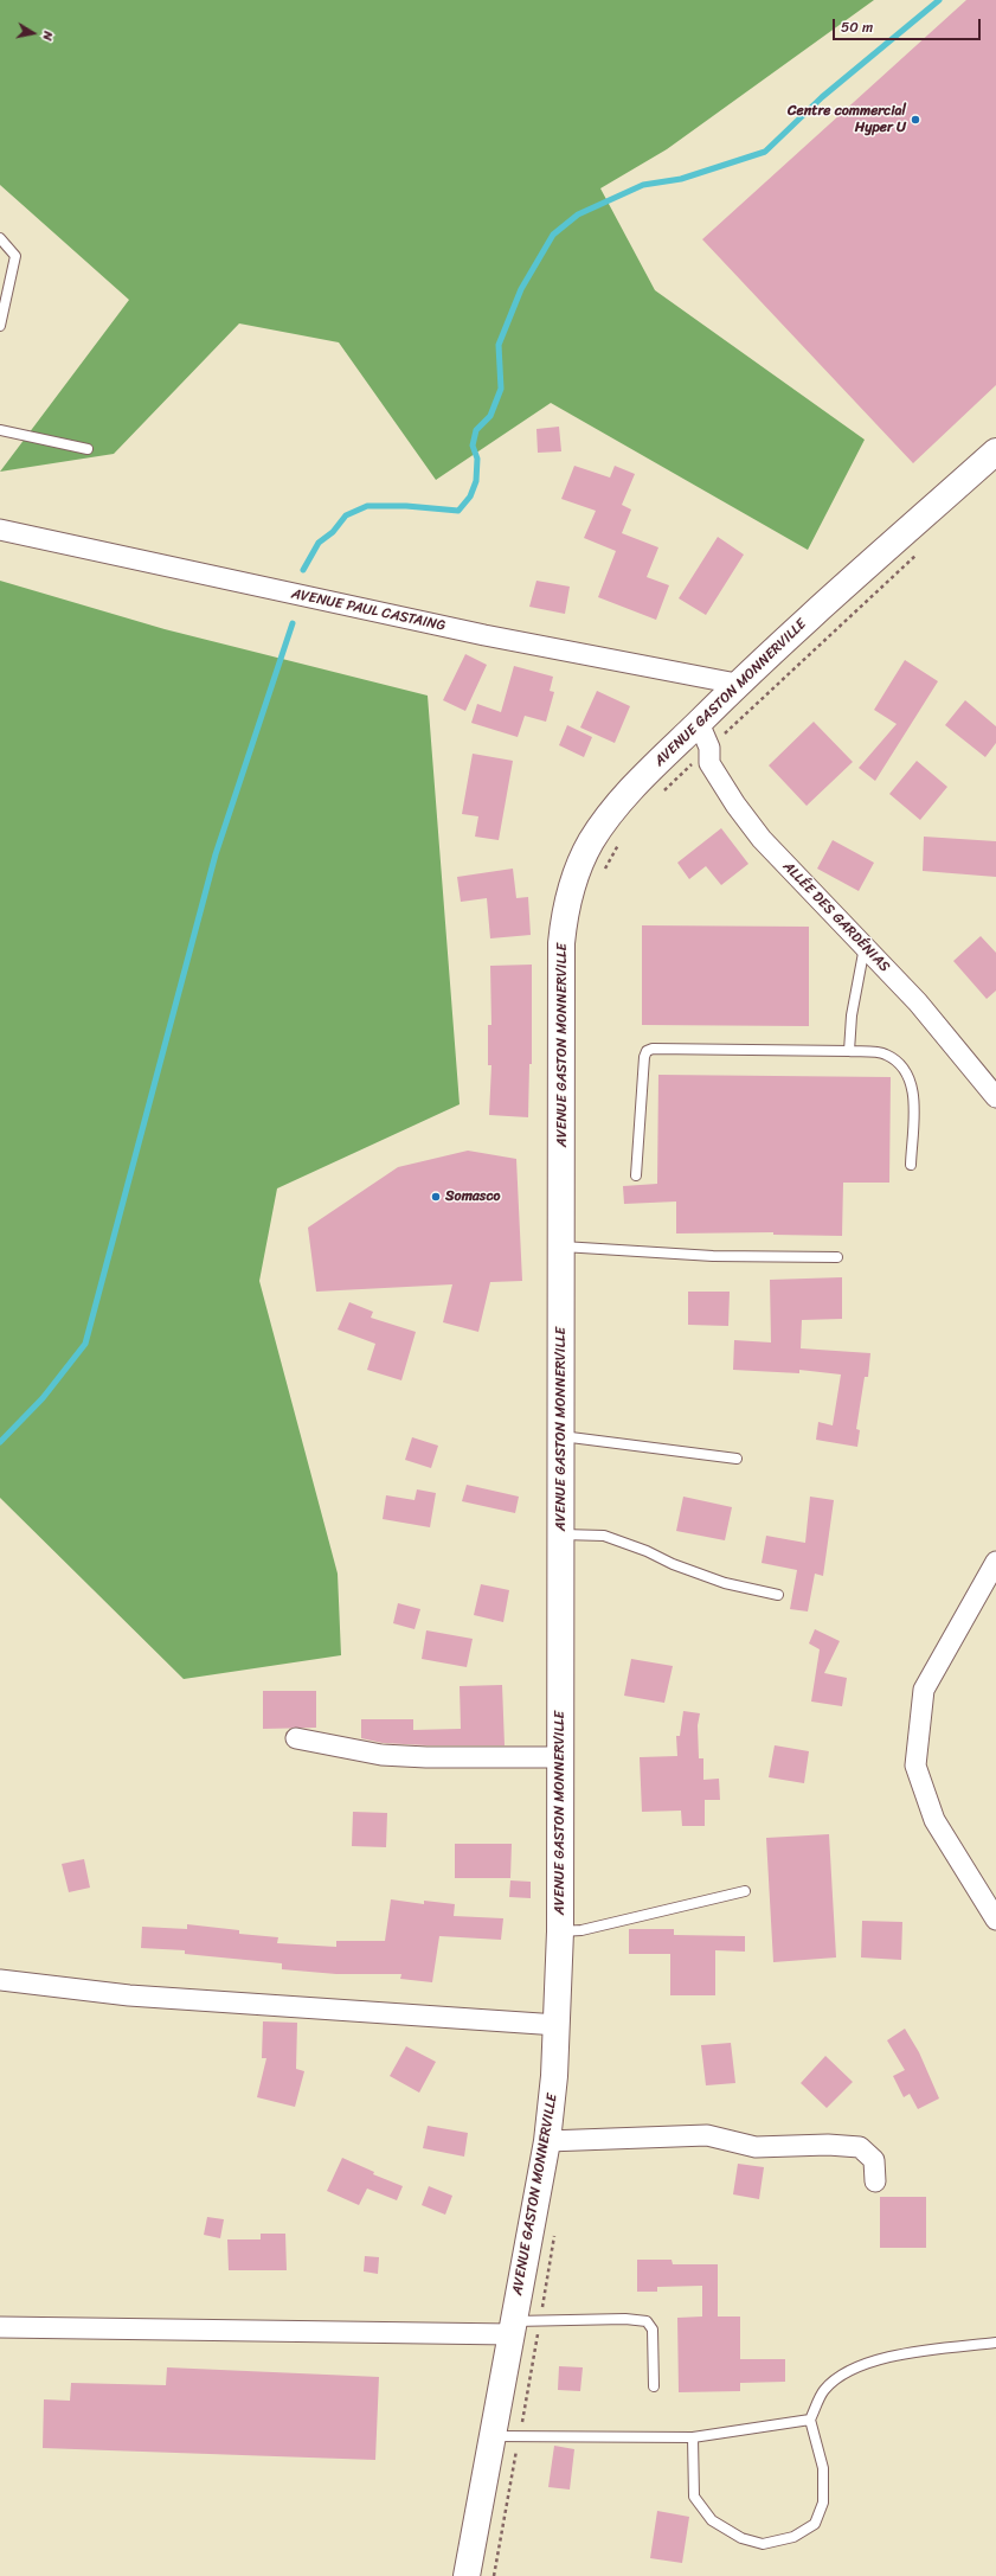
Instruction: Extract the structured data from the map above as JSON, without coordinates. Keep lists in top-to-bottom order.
{
  "streets": {
    "main road": ["AVENUE GASTON MONNERVILLE"],
    "street": ["AVENUE PAUL CASTAING", "ALLÉE DES GARDÉNIAS"]
  },
  "crossings": [
    ["AVENUE PAUL CASTAING", "AVENUE GASTON MONNERVILLE"],
    ["AVENUE GASTON MONNERVILLE", "ALLÉE DES GARDÉNIAS"]
  ],
  "places": ["Centre commercial Hyper U", "Somasco"],
  "scale_bar": "50 m",
  "north": "right"
}
